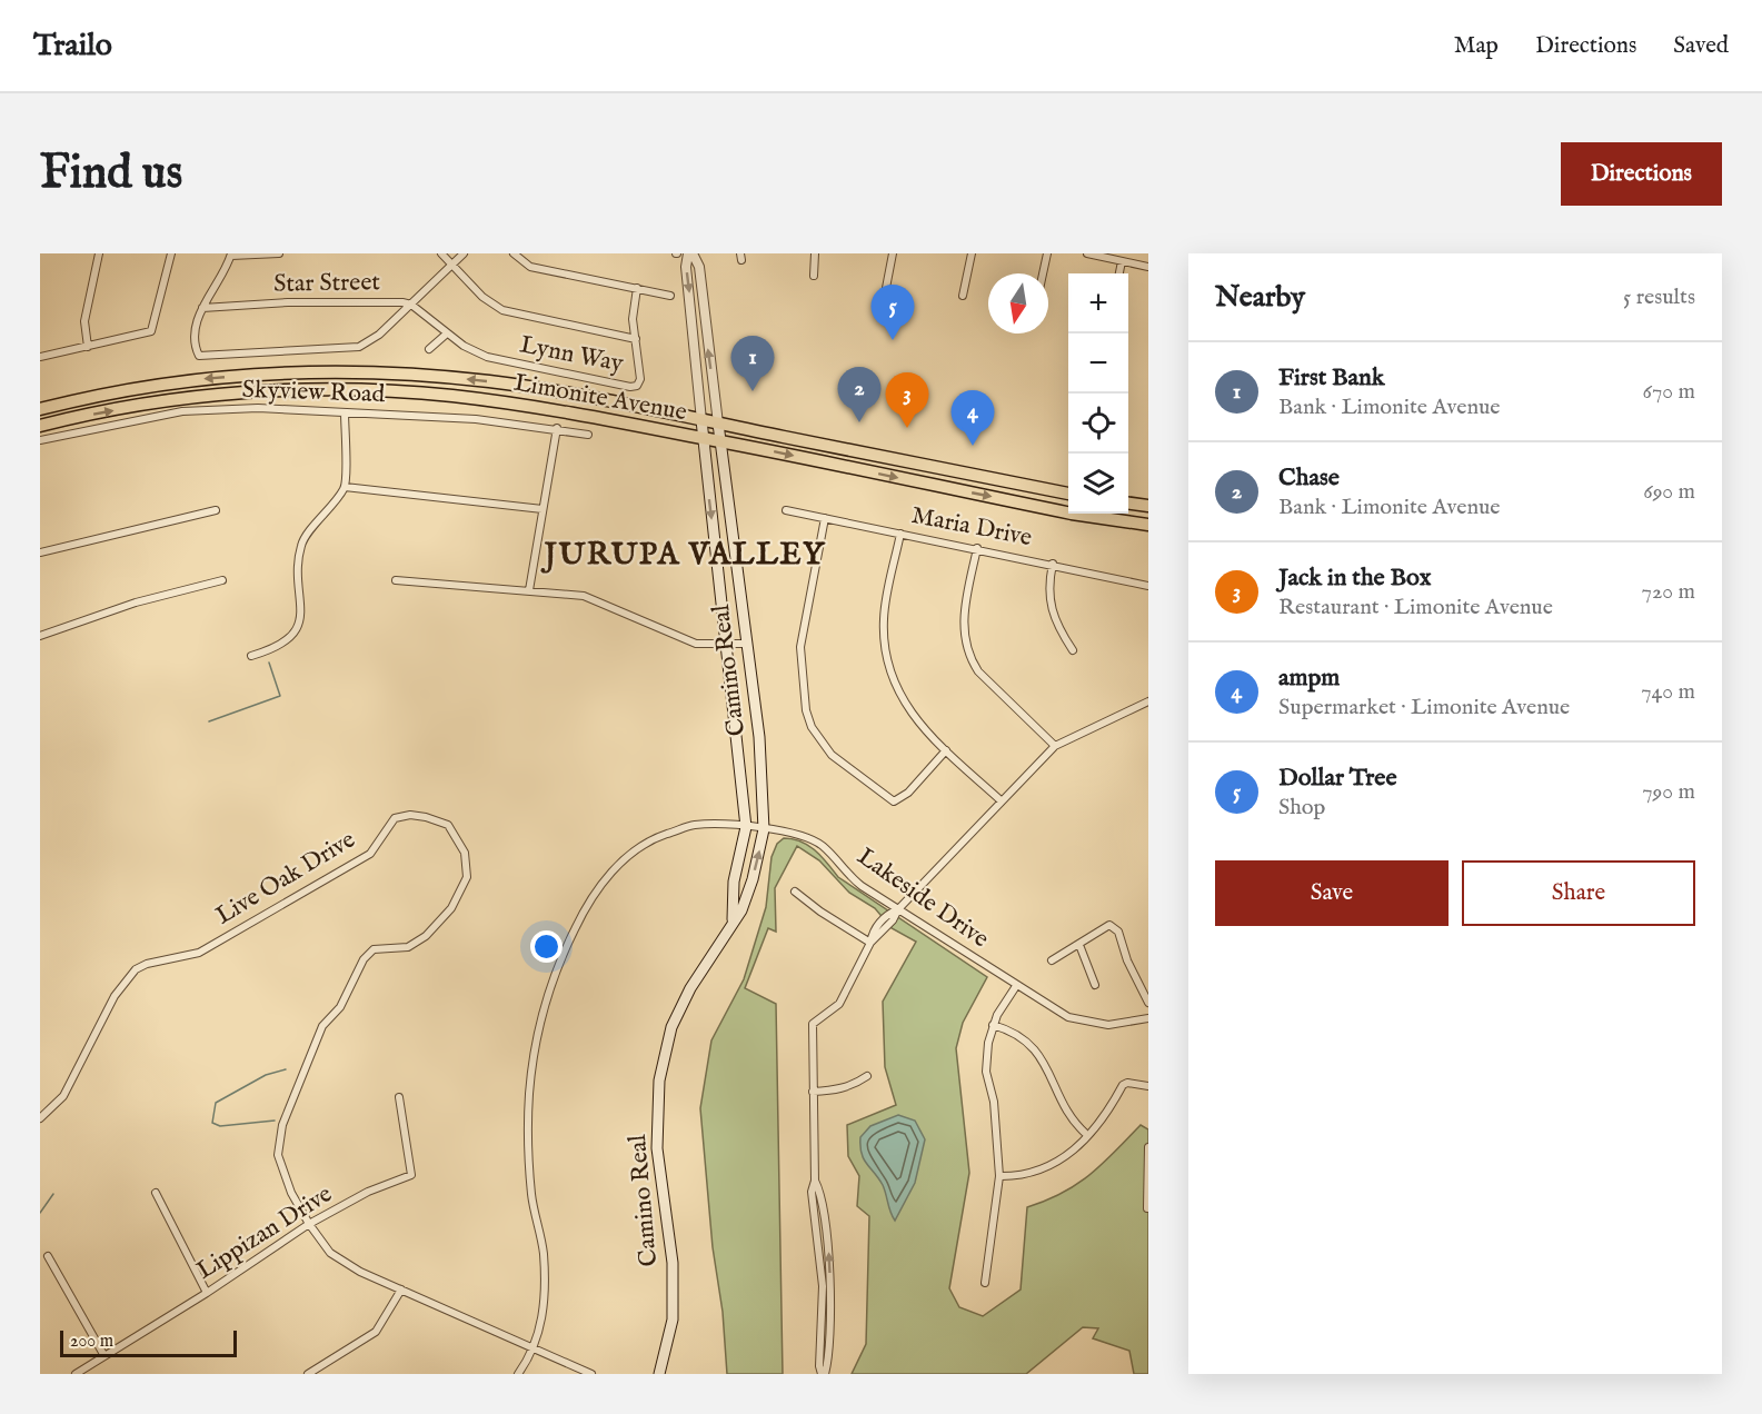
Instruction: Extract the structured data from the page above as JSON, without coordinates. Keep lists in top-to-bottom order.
{
  "streets": {
    "main road": ["Limonite Avenue", "Camino Real"],
    "street": [
      "Star Street",
      "Lynn Way",
      "Skyview Road",
      "Maria Drive",
      "Live Oak Drive",
      "Lakeside Drive",
      "Lippizan Drive"
    ]
  },
  "crossings": [
    ["Star Street", "Lynn Way"],
    ["Limonite Avenue", "Camino Real"],
    ["Camino Real", "Lakeside Drive"],
    ["Live Oak Drive", "Lakeside Drive"],
    ["Live Oak Drive", "Lippizan Drive"]
  ],
  "districts": ["JURUPA VALLEY"],
  "scale_bar": "200 m",
  "north": "bottom",
  "page": {
    "header": "Trailo",
    "nav": ["Map", "Directions", "Saved"],
    "buttons": [
      "Directions",
      ["Save", "Share"]
    ],
    "title": "Find us",
    "heading": ["Nearby", "5 results"],
    "map_buttons": ["+", "−"],
    "pins": [
      "5",
      "1",
      "2",
      "3",
      "4"
    ],
    "list": [
      {
        "mark": "1",
        "name": "First Bank",
        "note": "Bank · Limonite Avenue",
        "value": "670 m"
      },
      {
        "mark": "2",
        "name": "Chase",
        "note": "Bank · Limonite Avenue",
        "value": "690 m"
      },
      {
        "mark": "3",
        "name": "Jack in the Box",
        "note": "Restaurant · Limonite Avenue",
        "value": "720 m"
      },
      {
        "mark": "4",
        "name": "ampm",
        "note": "Supermarket · Limonite Avenue",
        "value": "740 m"
      },
      {
        "mark": "5",
        "name": "Dollar Tree",
        "note": "Shop",
        "value": "790 m"
      }
    ],
    "scale": "200 m"
  }
}
